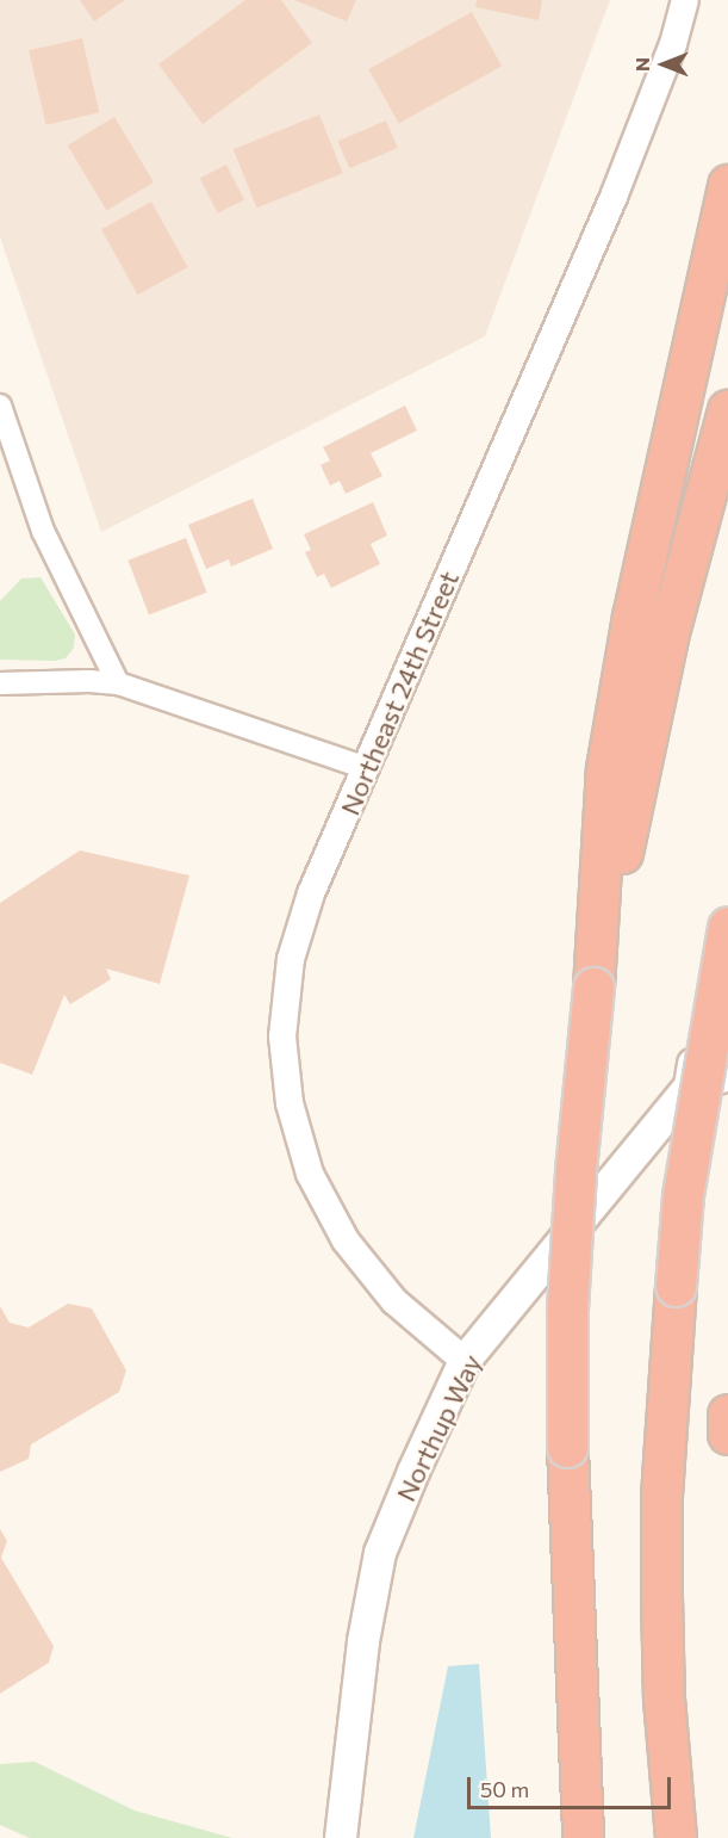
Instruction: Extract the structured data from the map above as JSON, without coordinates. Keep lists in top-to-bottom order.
{
  "streets": {
    "main road": ["Northup Way"],
    "street": ["Northeast 24th Street"]
  },
  "crossings": [
    ["Northeast 24th Street", "Northup Way"]
  ],
  "scale_bar": "50 m",
  "north": "left"
}
